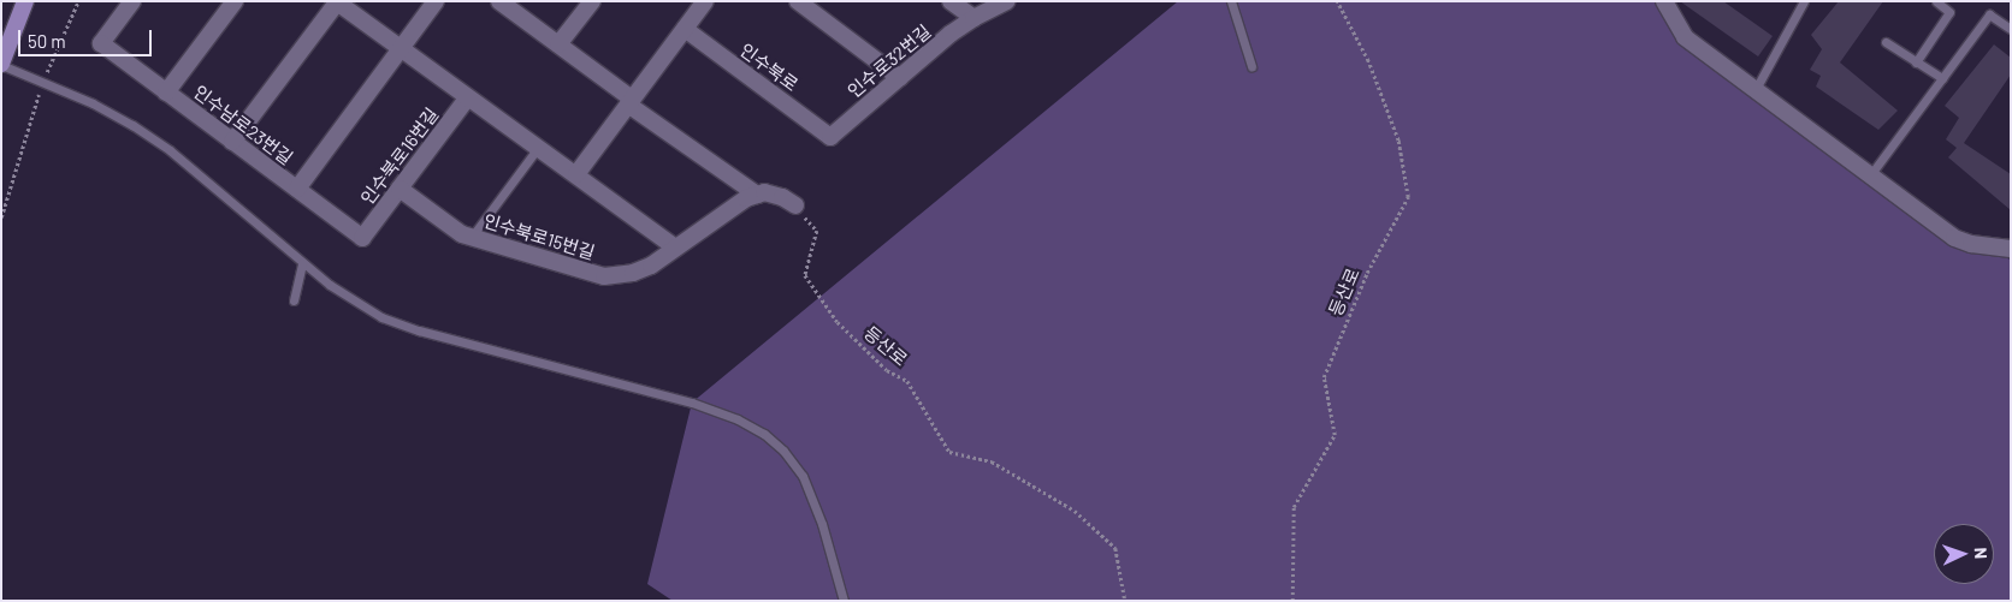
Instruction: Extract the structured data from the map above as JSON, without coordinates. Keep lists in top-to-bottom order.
{
  "streets": {
    "street": [
      "인수로32번길",
      "인수북로",
      "인수남로23번길",
      "인수북로16번길",
      "인수북로15번길"
    ],
    "path": ["등산로"]
  },
  "crossings": [
    ["인수로32번길", "인수북로"],
    ["인수남로23번길", "인수북로16번길"],
    ["인수북로16번길", "인수북로15번길"]
  ],
  "scale_bar": "50 m",
  "north": "right"
}
